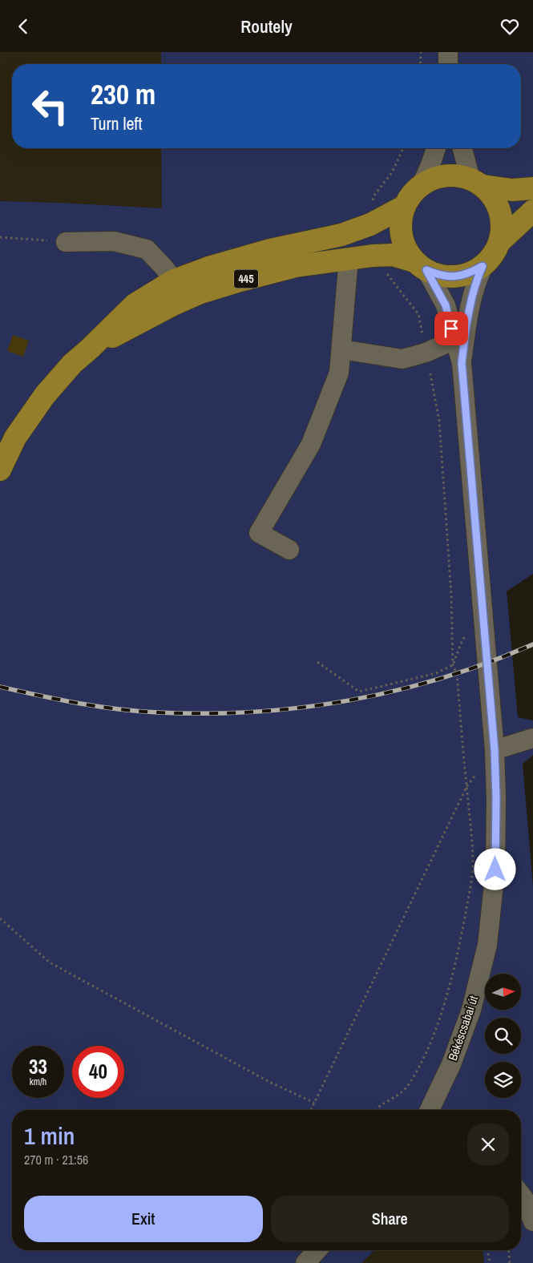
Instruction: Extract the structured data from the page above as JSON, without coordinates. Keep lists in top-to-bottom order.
{
  "streets": {
    "main road": ["445"],
    "street": ["Békéscsabai út"]
  },
  "crossings": [
    ["445", "Békéscsabai út"]
  ],
  "north": "right",
  "page": {
    "header": "Routely",
    "turn": ["230 m", "Turn left"],
    "speed": "33 km/h",
    "limit": "40",
    "heading": ["1 min", "270 m · 21:56"],
    "buttons": ["Exit", "Share"]
  }
}
